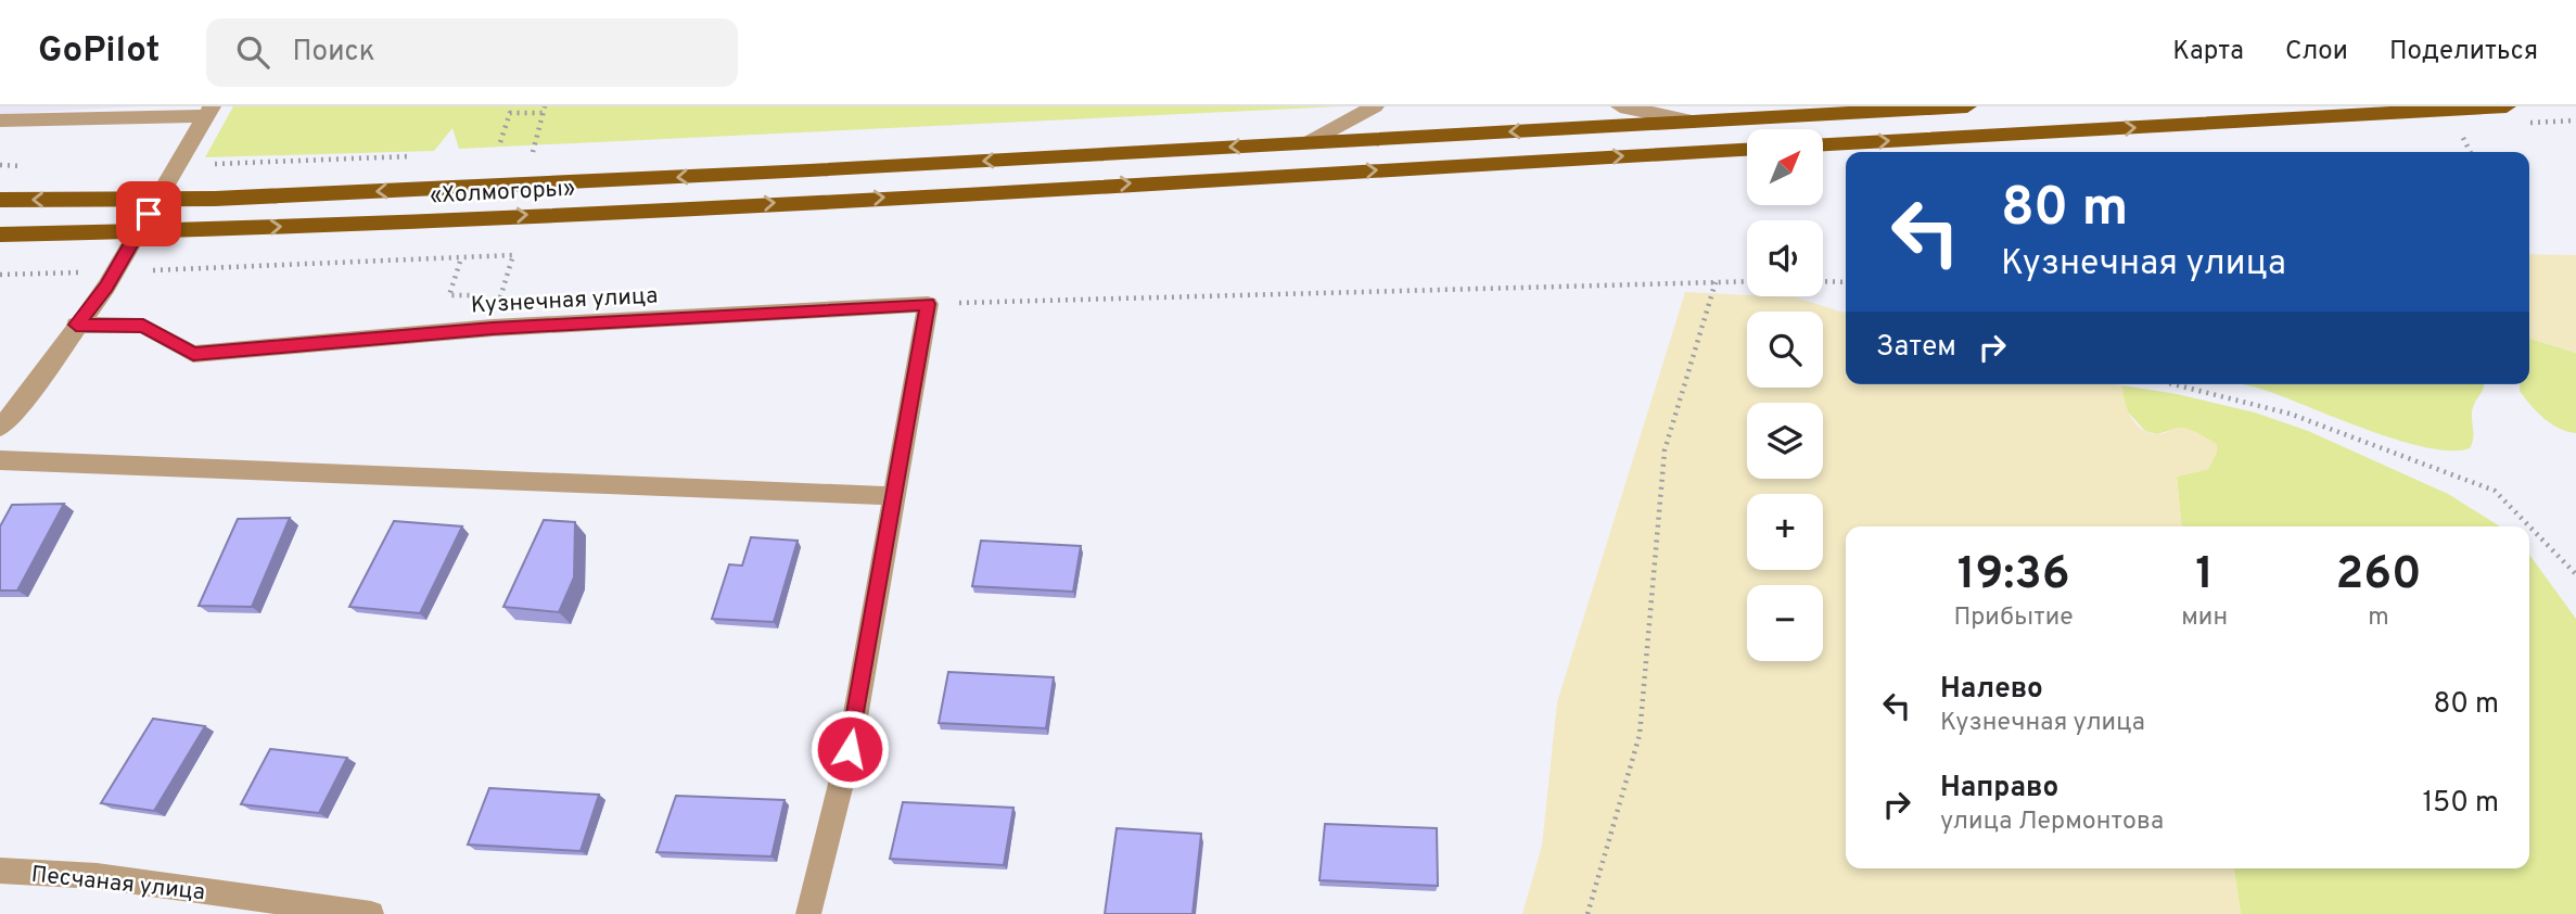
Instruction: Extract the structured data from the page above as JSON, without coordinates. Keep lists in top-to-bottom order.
{
  "streets": {
    "main road": ["«Холмогоры»"],
    "street": ["Кузнечная улица", "Песчаная улица"]
  },
  "north": "top right",
  "page": {
    "header": "GoPilot",
    "search": "Поиск",
    "nav": ["Карта", "Слои", "Поделиться"],
    "map_buttons": ["+", "−"],
    "turn": ["80 m", "Кузнечная улица"],
    "then": "Затем",
    "eta": [
      "19:36",
      "Прибытие",
      "1",
      "мин",
      "260",
      "m"
    ],
    "list": [
      {
        "name": "Налево",
        "note": "Кузнечная улица",
        "value": "80 m"
      },
      {
        "name": "Направо",
        "note": "улица Лермонтова",
        "value": "150 m"
      }
    ]
  }
}
